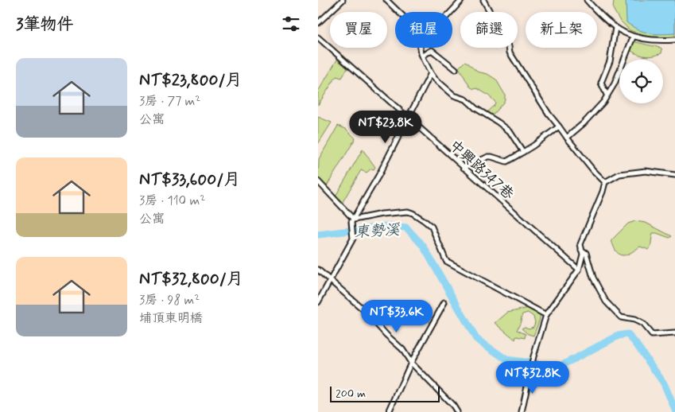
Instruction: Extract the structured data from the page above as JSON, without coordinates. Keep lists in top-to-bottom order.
{
  "streets": {
    "street": ["中興路347巷"]
  },
  "water": ["東勢溪"],
  "scale_bar": "200 m",
  "page": {
    "heading": "3筆物件",
    "chip": [
      "買屋",
      "租屋",
      "篩選",
      "新上架"
    ],
    "list": [
      {
        "name": "NT$23,800/月",
        "note": "3房 · 77 m² · 公寓"
      },
      {
        "name": "NT$33,600/月",
        "note": "3房 · 110 m² · 公寓"
      },
      {
        "name": "NT$32,800/月",
        "note": "3房 · 98 m² · 埔頂東明橋"
      }
    ],
    "price": ["NT$23.8K", "NT$33.6K", "NT$32.8K"],
    "scale": "200 m"
  }
}
